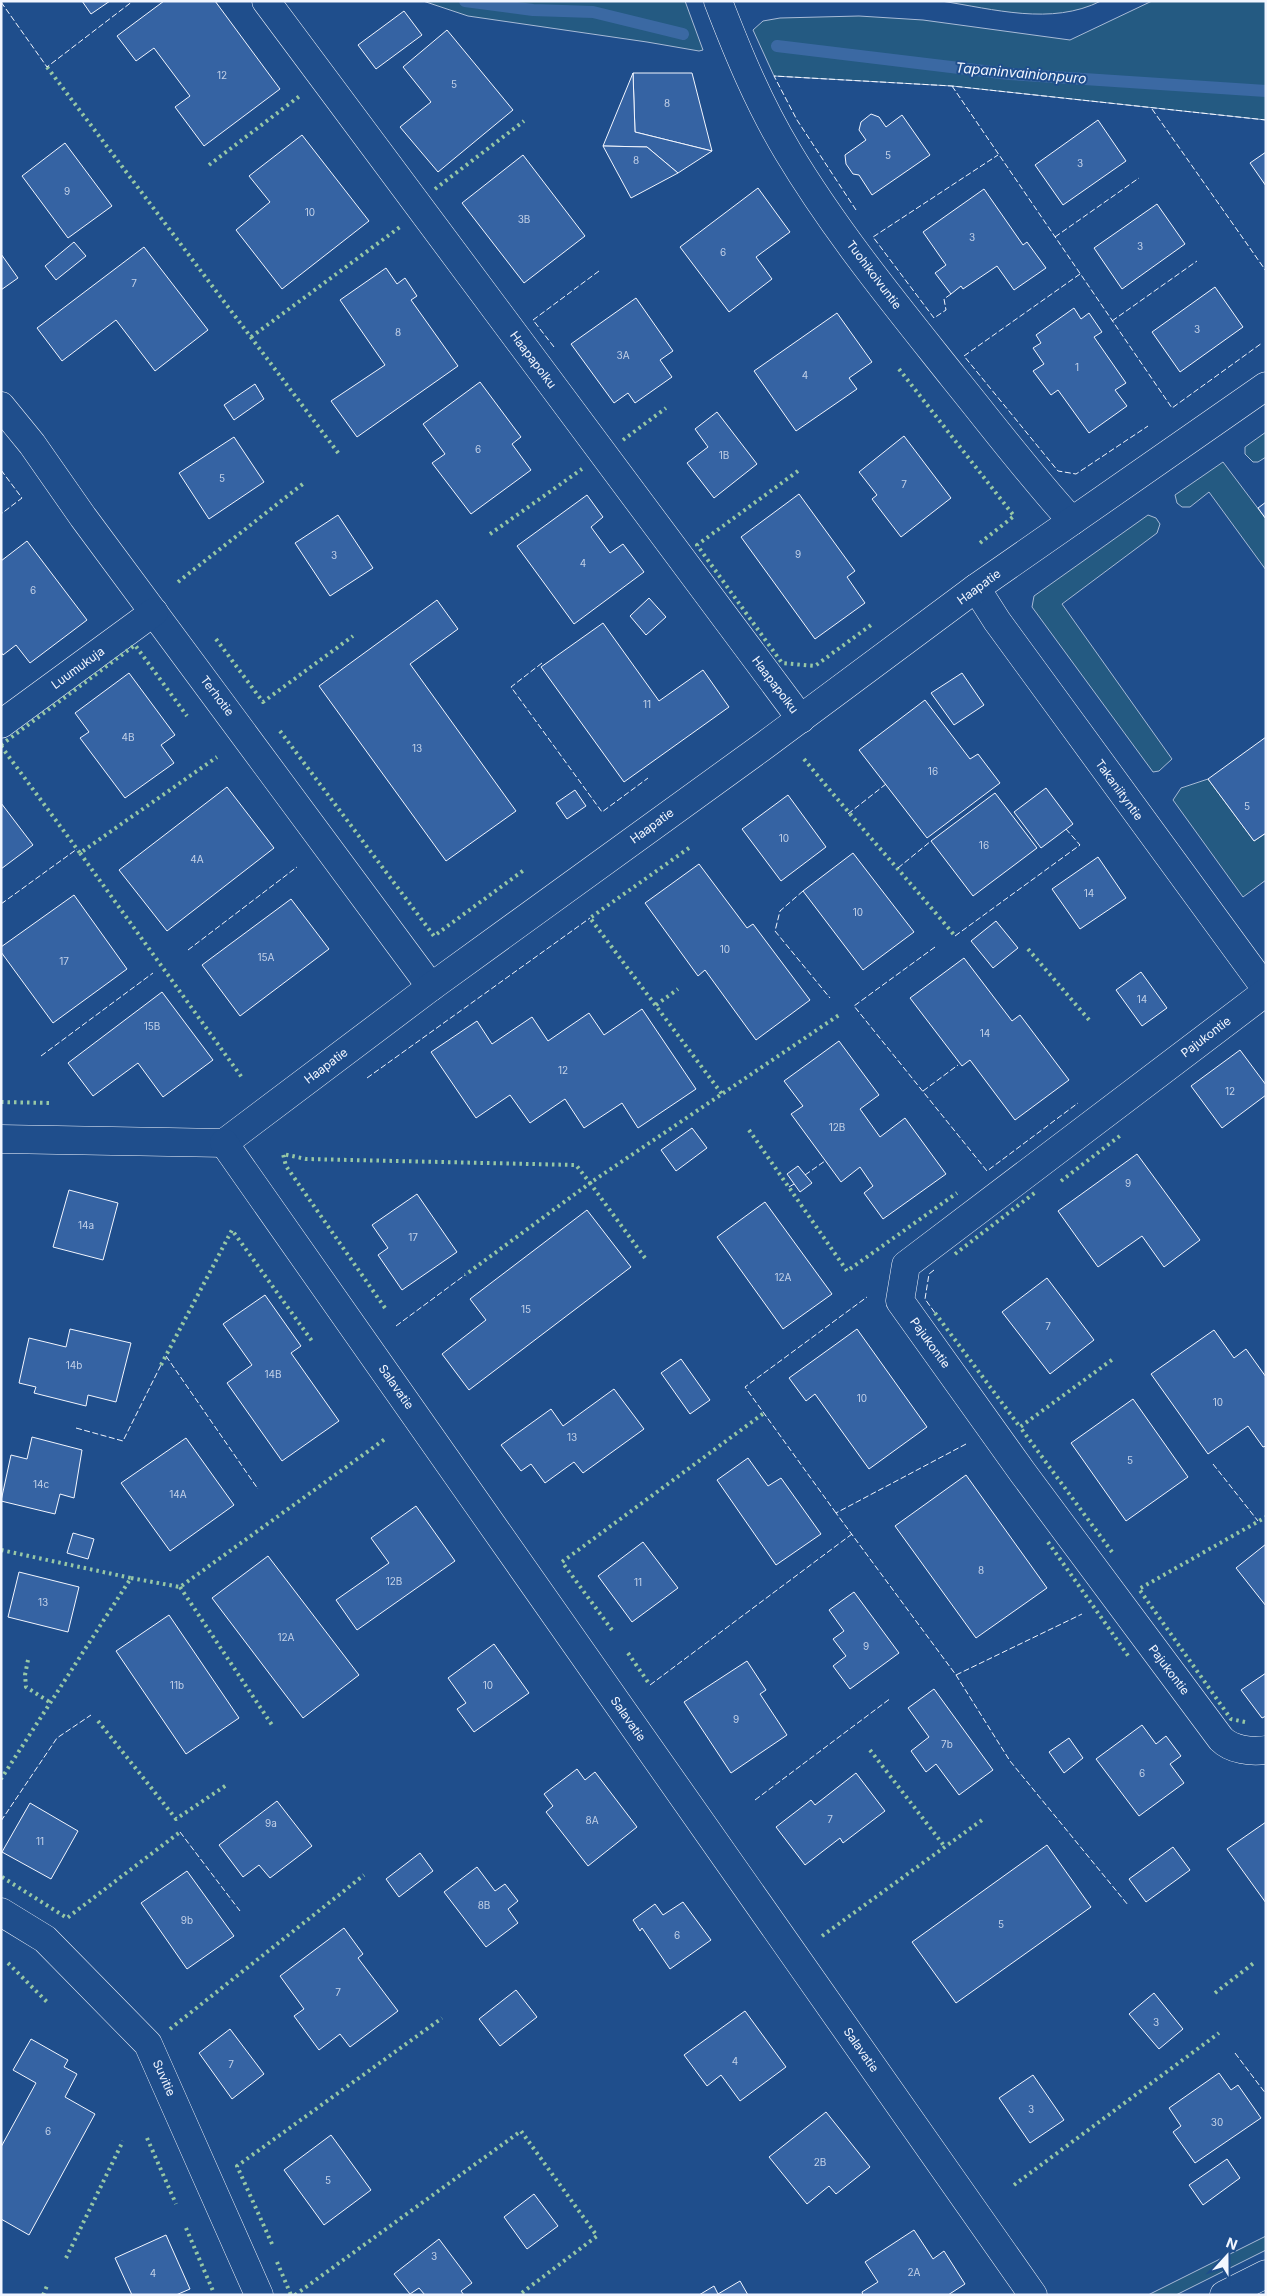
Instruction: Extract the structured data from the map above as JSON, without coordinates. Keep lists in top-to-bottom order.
{
  "streets": {
    "street": [
      "Tuohikoivuntie",
      "Haapapolku",
      "Haapatie",
      "Luumukuja",
      "Terhotie",
      "Takaniityntie",
      "Pajukontie",
      "Salavatie",
      "Suvitie"
    ]
  },
  "crossings": [
    ["Tuohikoivuntie", "Haapatie"],
    ["Haapapolku", "Haapatie"],
    ["Haapatie", "Terhotie"],
    ["Haapatie", "Takaniityntie"],
    ["Haapatie", "Salavatie"],
    ["Luumukuja", "Terhotie"],
    ["Takaniityntie", "Pajukontie"]
  ],
  "water": ["Tapaninvainionpuro"],
  "house_numbers": [
    "12",
    "5",
    "8",
    "5",
    "8",
    "3",
    "9",
    "10",
    "3B",
    "3",
    "3",
    "6",
    "7",
    "3",
    "8",
    "3A",
    "1",
    "4",
    "6",
    "1B",
    "5",
    "7",
    "9",
    "3",
    "4",
    "6",
    "11",
    "4B",
    "13",
    "16",
    "5",
    "10",
    "16",
    "4A",
    "14",
    "10",
    "10",
    "15A",
    "17",
    "14",
    "15B",
    "14",
    "12",
    "12",
    "12B",
    "9",
    "14a",
    "17",
    "12A",
    "15",
    "7",
    "14b",
    "14B",
    "10",
    "10",
    "13",
    "5",
    "14c",
    "14A",
    "8",
    "12B",
    "11",
    "13",
    "12A",
    "9",
    "11b",
    "10",
    "9",
    "7b",
    "6",
    "7",
    "8A",
    "9a",
    "11",
    "8B",
    "9b",
    "5",
    "6",
    "7",
    "3",
    "4",
    "7",
    "3",
    "30",
    "6",
    "2B",
    "5",
    "3",
    "2A",
    "4"
  ],
  "north": "top"
}
